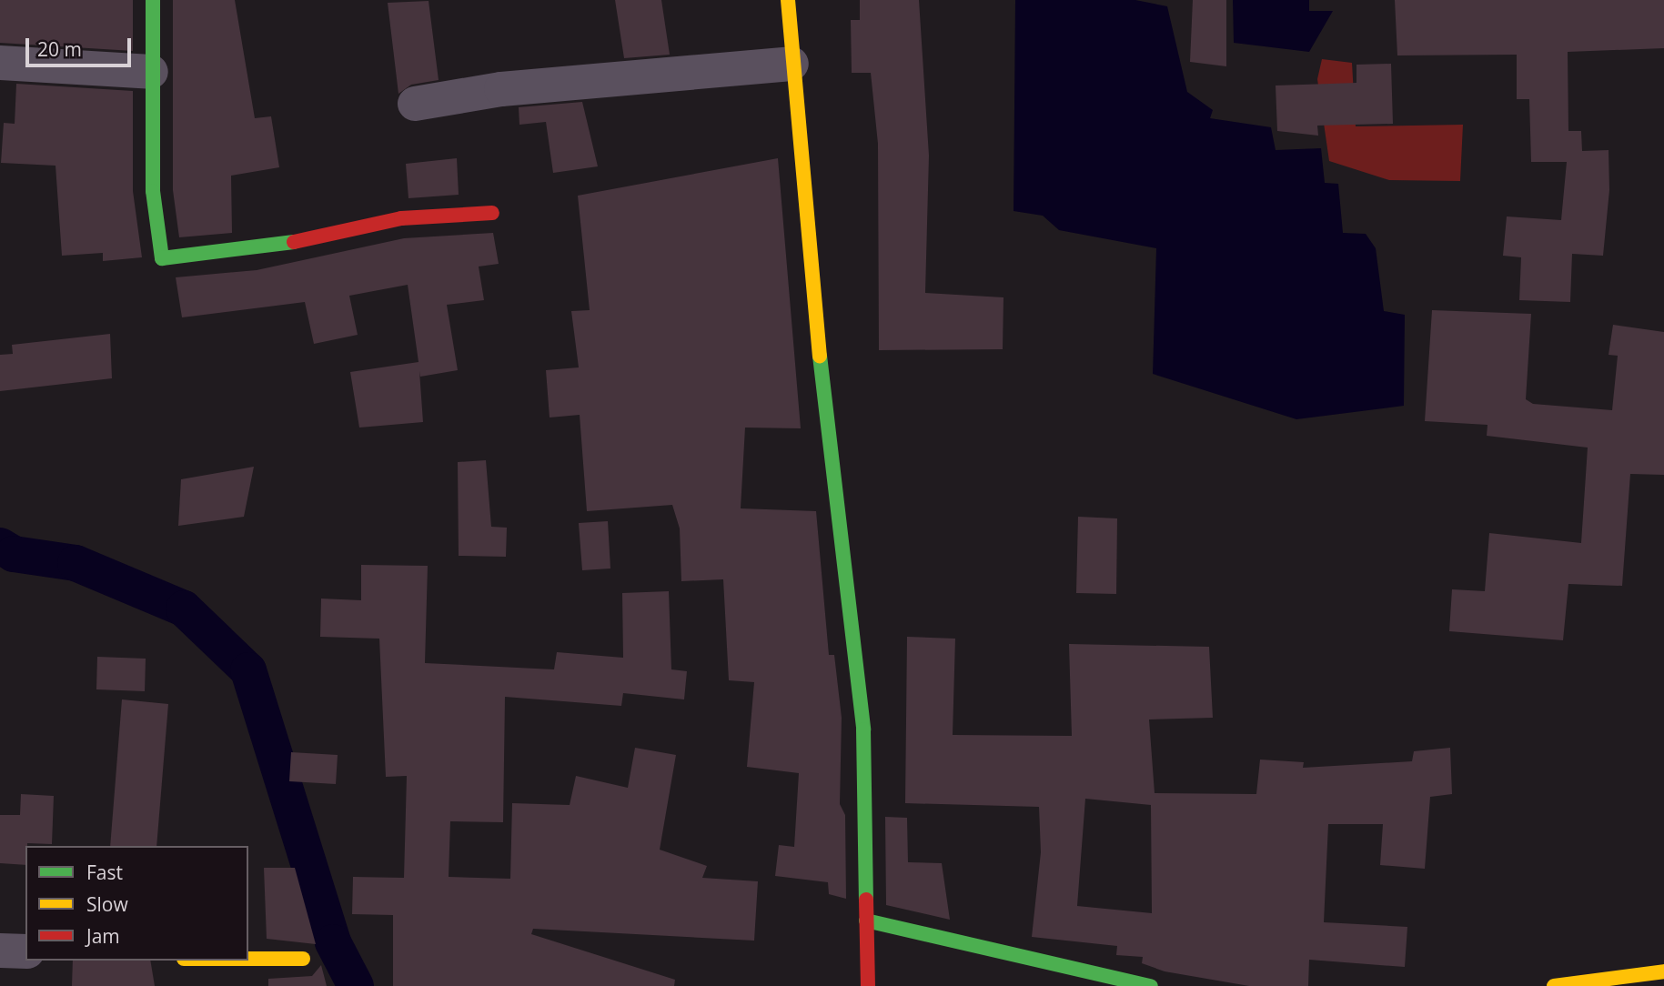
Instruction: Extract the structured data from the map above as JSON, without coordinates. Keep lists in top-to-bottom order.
{
  "legend": ["Fast", "Slow", "Jam"],
  "scale_bar": "20 m"
}
